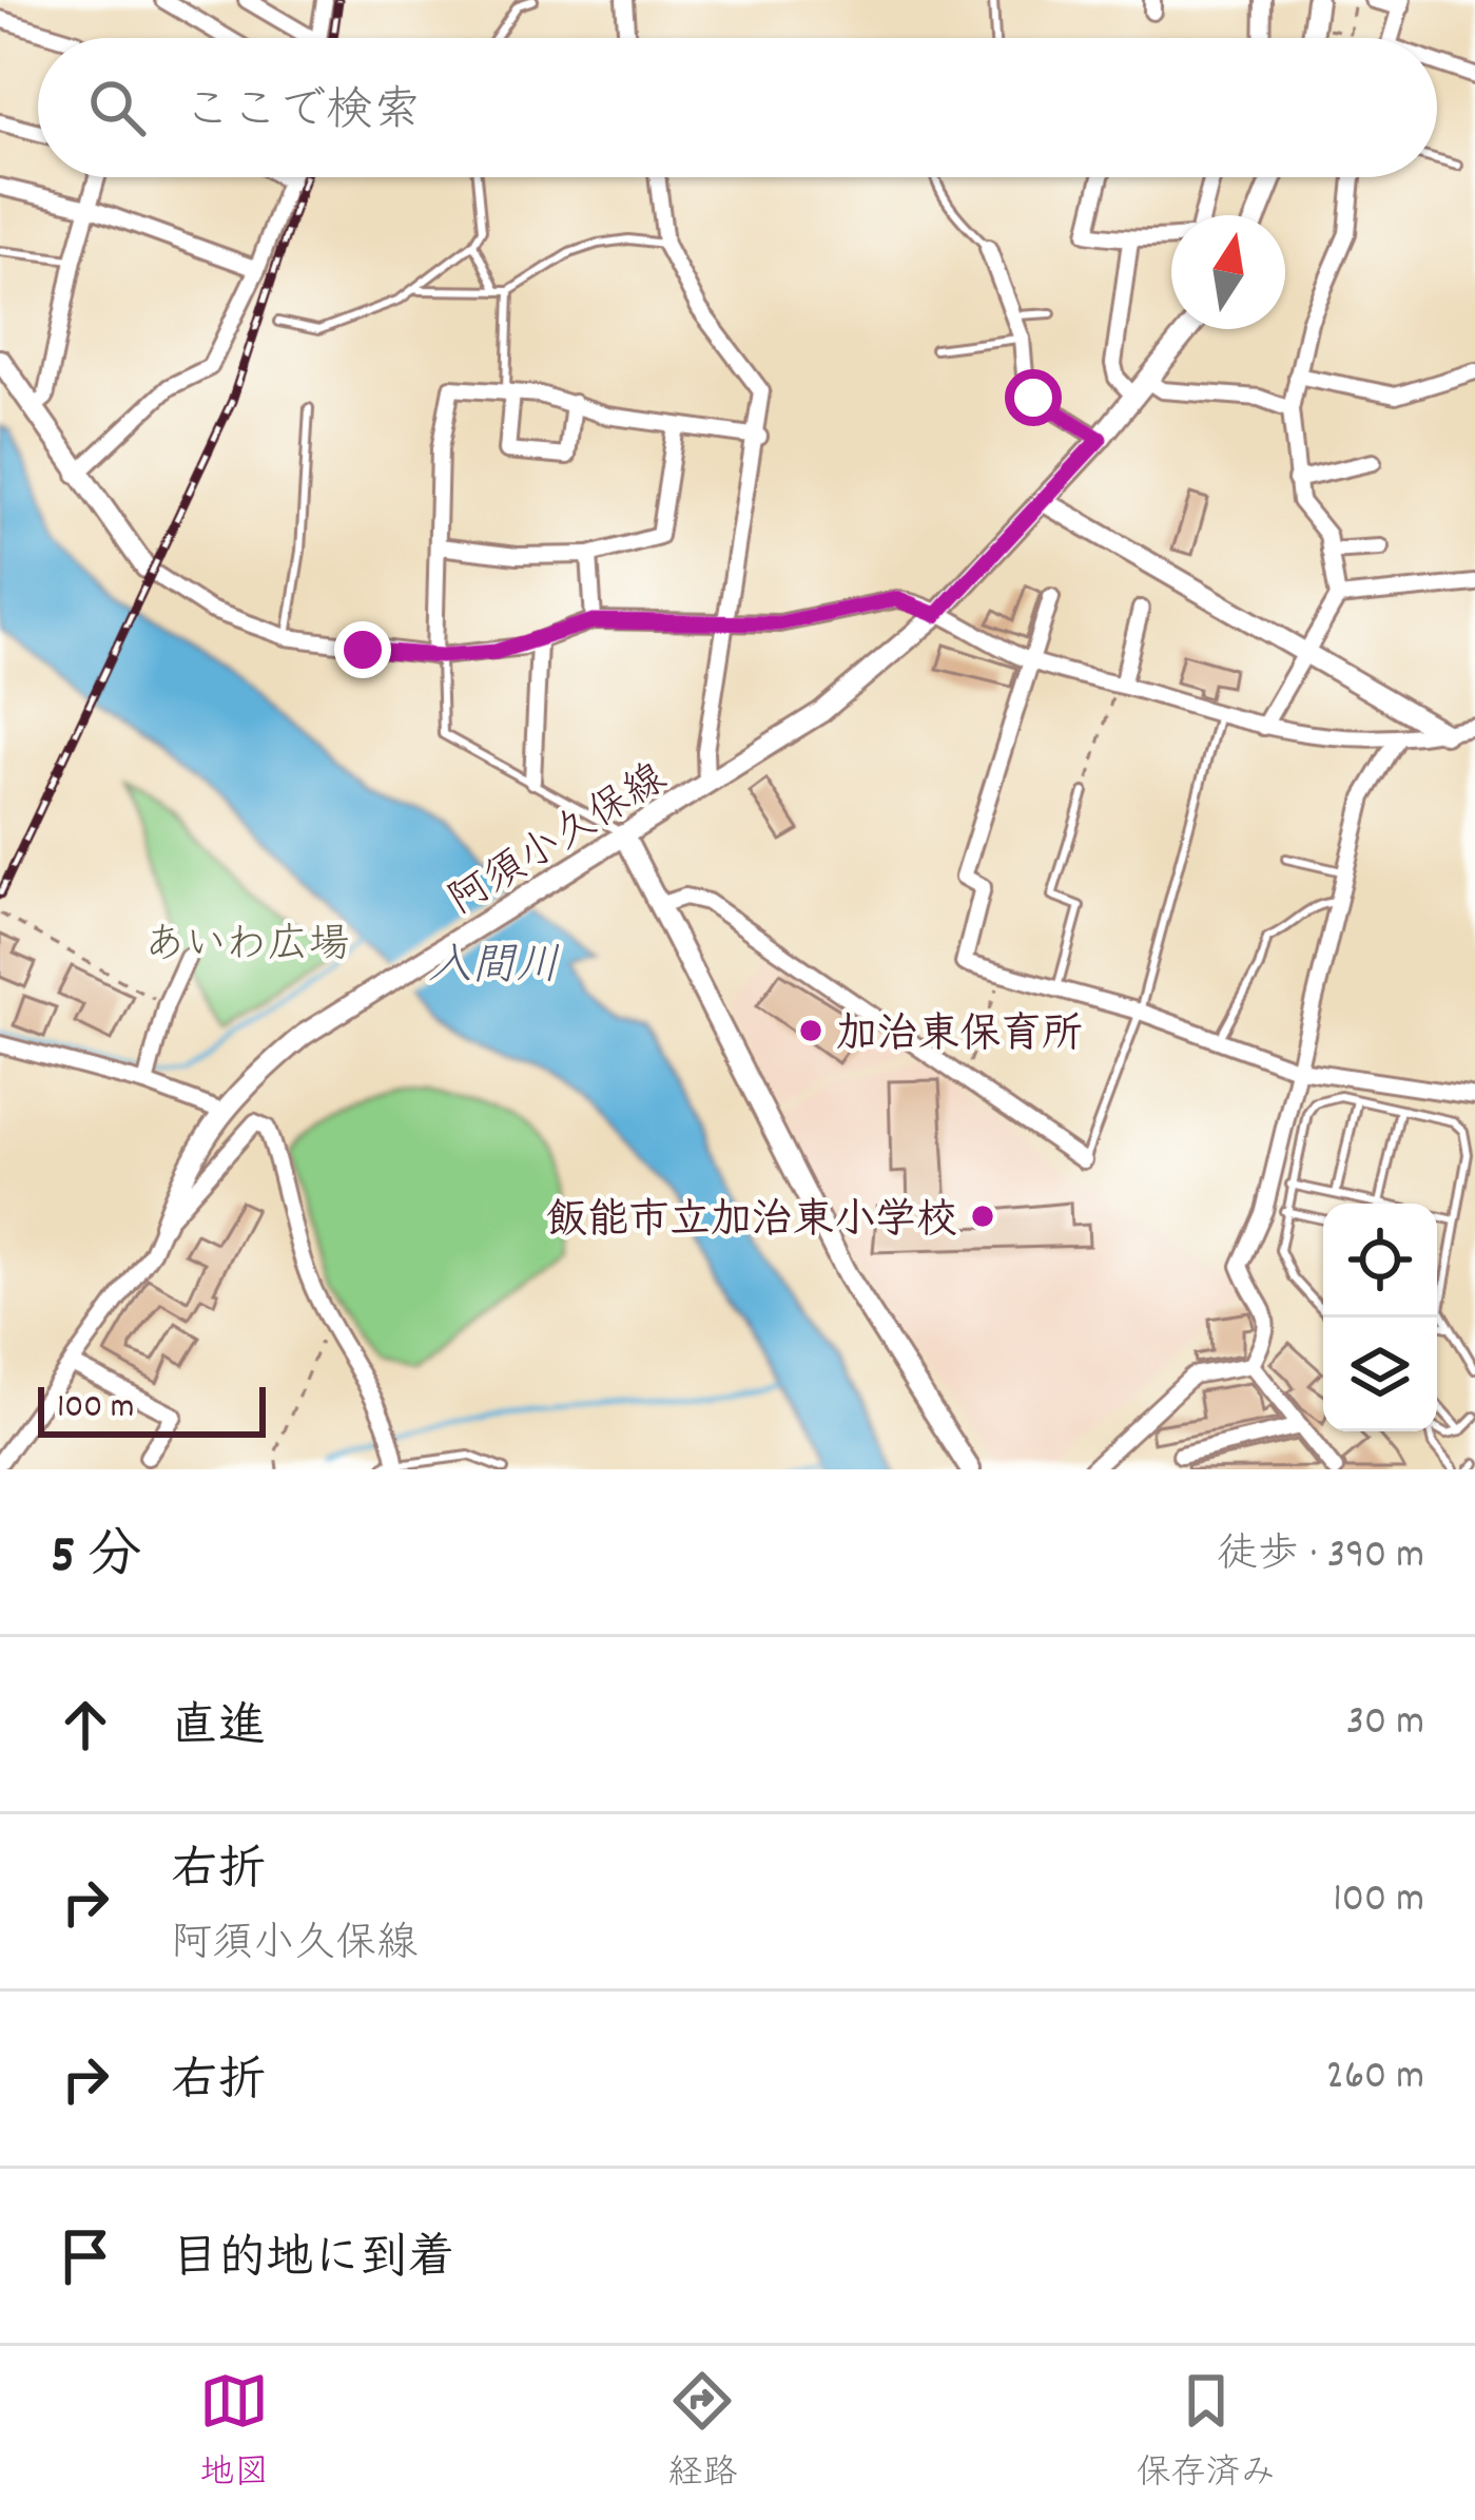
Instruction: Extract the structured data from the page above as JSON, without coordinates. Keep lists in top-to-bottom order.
{
  "streets": {
    "street": ["阿須小久保線"]
  },
  "water": ["入間川"],
  "parks": ["あいわ広場"],
  "places": ["加治東保育所", "飯能市立加治東小学校"],
  "scale_bar": "100 m",
  "north": "top",
  "page": {
    "search": "ここで検索",
    "scale": "100 m",
    "heading": ["5 分", "徒歩 · 390 m"],
    "list": [
      ["直進", "30 m"],
      ["右折", "阿須小久保線", "100 m"],
      ["右折", "260 m"],
      "目的地に到着"
    ],
    "nav": ["地図", "経路", "保存済み"]
  }
}
